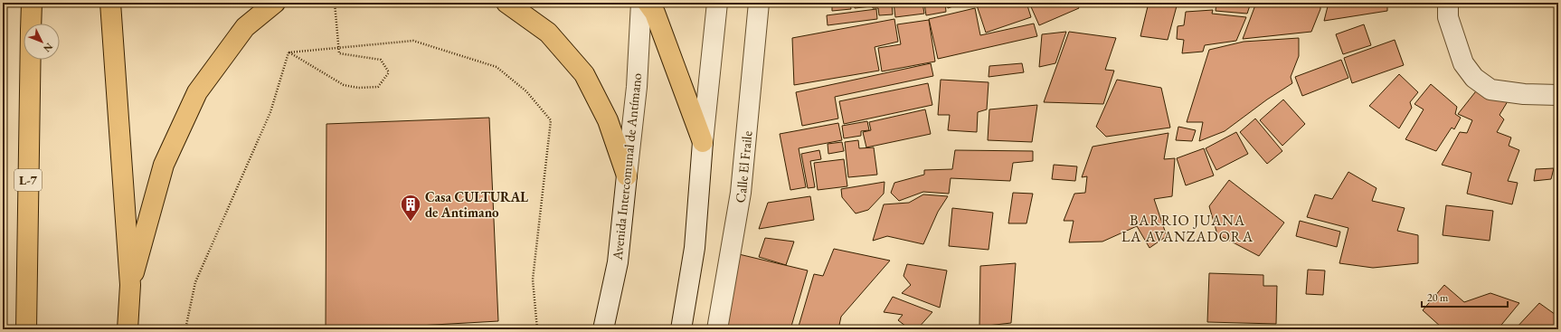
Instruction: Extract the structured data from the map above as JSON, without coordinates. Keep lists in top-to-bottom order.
{
  "streets": {
    "highway": ["L-7"],
    "street": ["Avenida Intercomunal de Antímano", "Calle El Fraile"]
  },
  "districts": ["BARRIO JUANA LA AVANZADORA"],
  "places": {
    "building": ["Casa CULTURAL de Antimano"]
  },
  "scale_bar": "20 m",
  "north": "bottom right"
}
